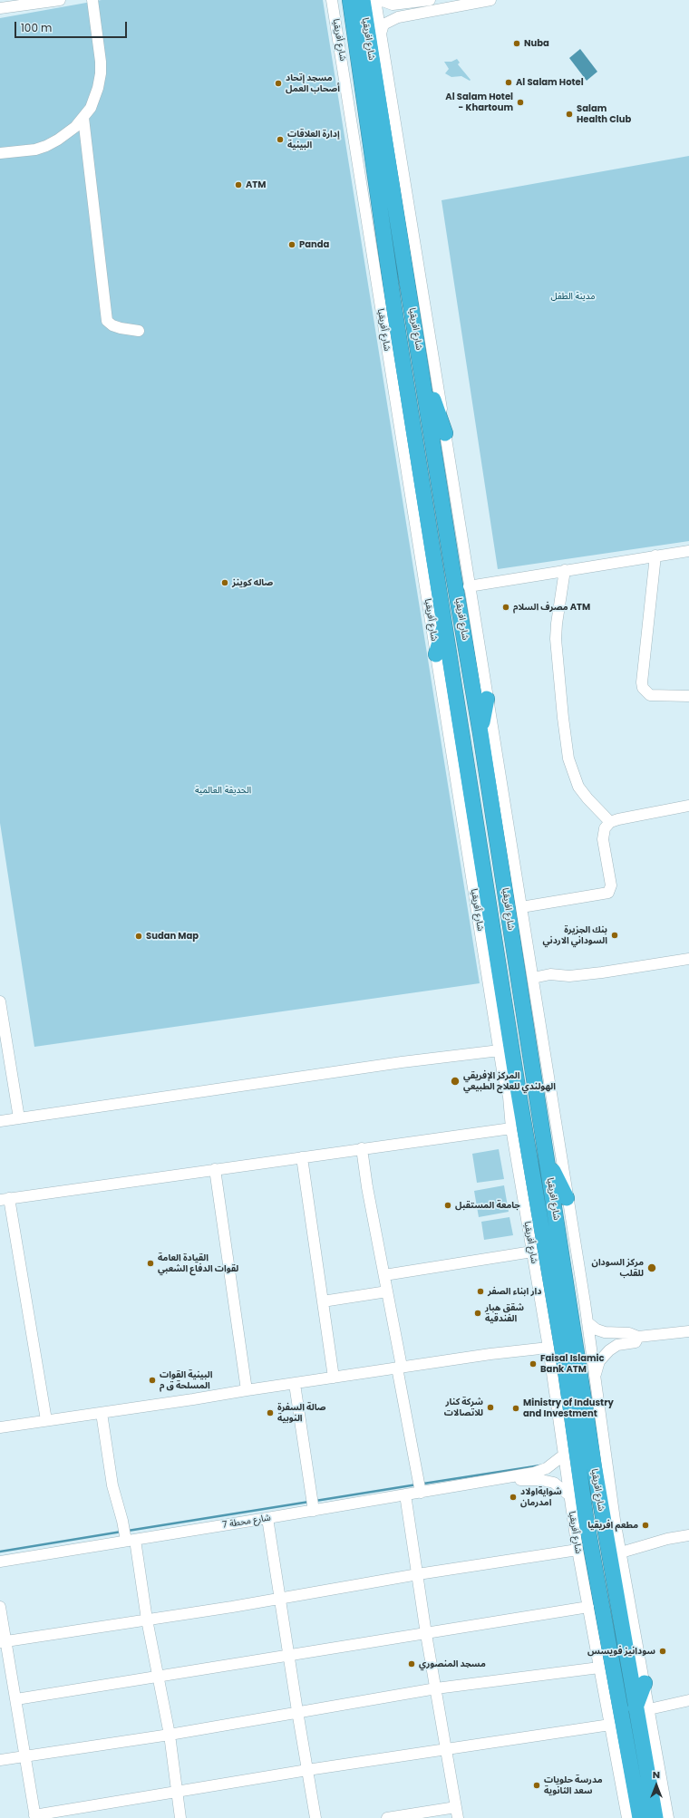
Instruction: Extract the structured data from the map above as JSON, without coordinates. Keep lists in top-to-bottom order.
{
  "streets": {
    "highway": ["شارع افريقيا"],
    "street": ["شارع أفريقيا", "شارع محطة 7"]
  },
  "crossings": [
    ["شارع افريقيا", "شارع أفريقيا"]
  ],
  "parks": ["مدينة الطفل", "الحديقة العالمية"],
  "places": [
    "Nuba",
    "Al Salam Hotel",
    "مسجد إتحاد أصحاب العمل",
    "Al Salam Hotel - Khartoum",
    "Salam Health Club",
    "إدارة العلاقات البينية",
    "ATM",
    "Panda",
    "صاله كوينز",
    "مصرف السلام ATM",
    "بنك الجزيرة السوداني الاردني",
    "Sudan Map",
    "المركز الإفريقي الهولندي للعلاج الطبيعي",
    "جامعة المستقبل",
    "القيادة العامة لقوات الدفاع الشعبي",
    "مركز السودان للقلب",
    "دار ابناء الصفر",
    "شقق هبار الفندقية",
    "Faisal Islamic Bank ATM",
    "البينية القوات المسلحة ق م",
    "شركة كنار للاتصالات",
    "Ministry of Industry and Investment",
    "صالة السفرة النوبية",
    "شوايةاولاد امدرمان",
    "مطعم افريقيا",
    "سودانيز فويسس",
    "مسجد المنصوري",
    "مدرسة حلويات سعد الثانوية"
  ],
  "scale_bar": "100 m",
  "north": "top"
}
